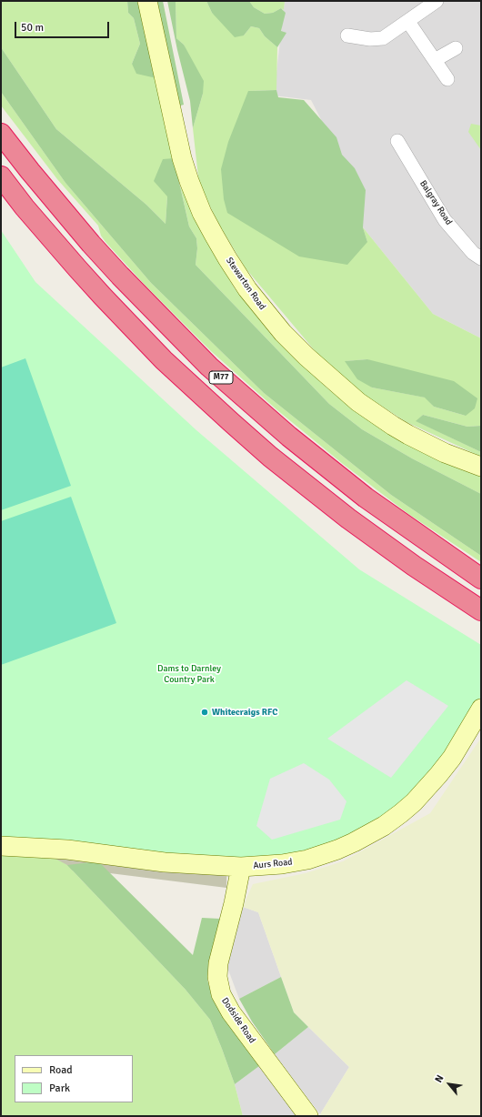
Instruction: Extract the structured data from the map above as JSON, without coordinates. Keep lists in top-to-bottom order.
{
  "streets": {
    "highway": ["M77"],
    "main road": ["Stewarton Road", "Aurs Road", "Dodside Road"],
    "street": ["Balgray Road"]
  },
  "crossings": [
    ["Aurs Road", "Dodside Road"]
  ],
  "parks": ["Dams to Darnley Country Park"],
  "places": ["Whitecraigs RFC"],
  "legend": ["Road", "Park"],
  "scale_bar": "50 m",
  "north": "top left"
}
